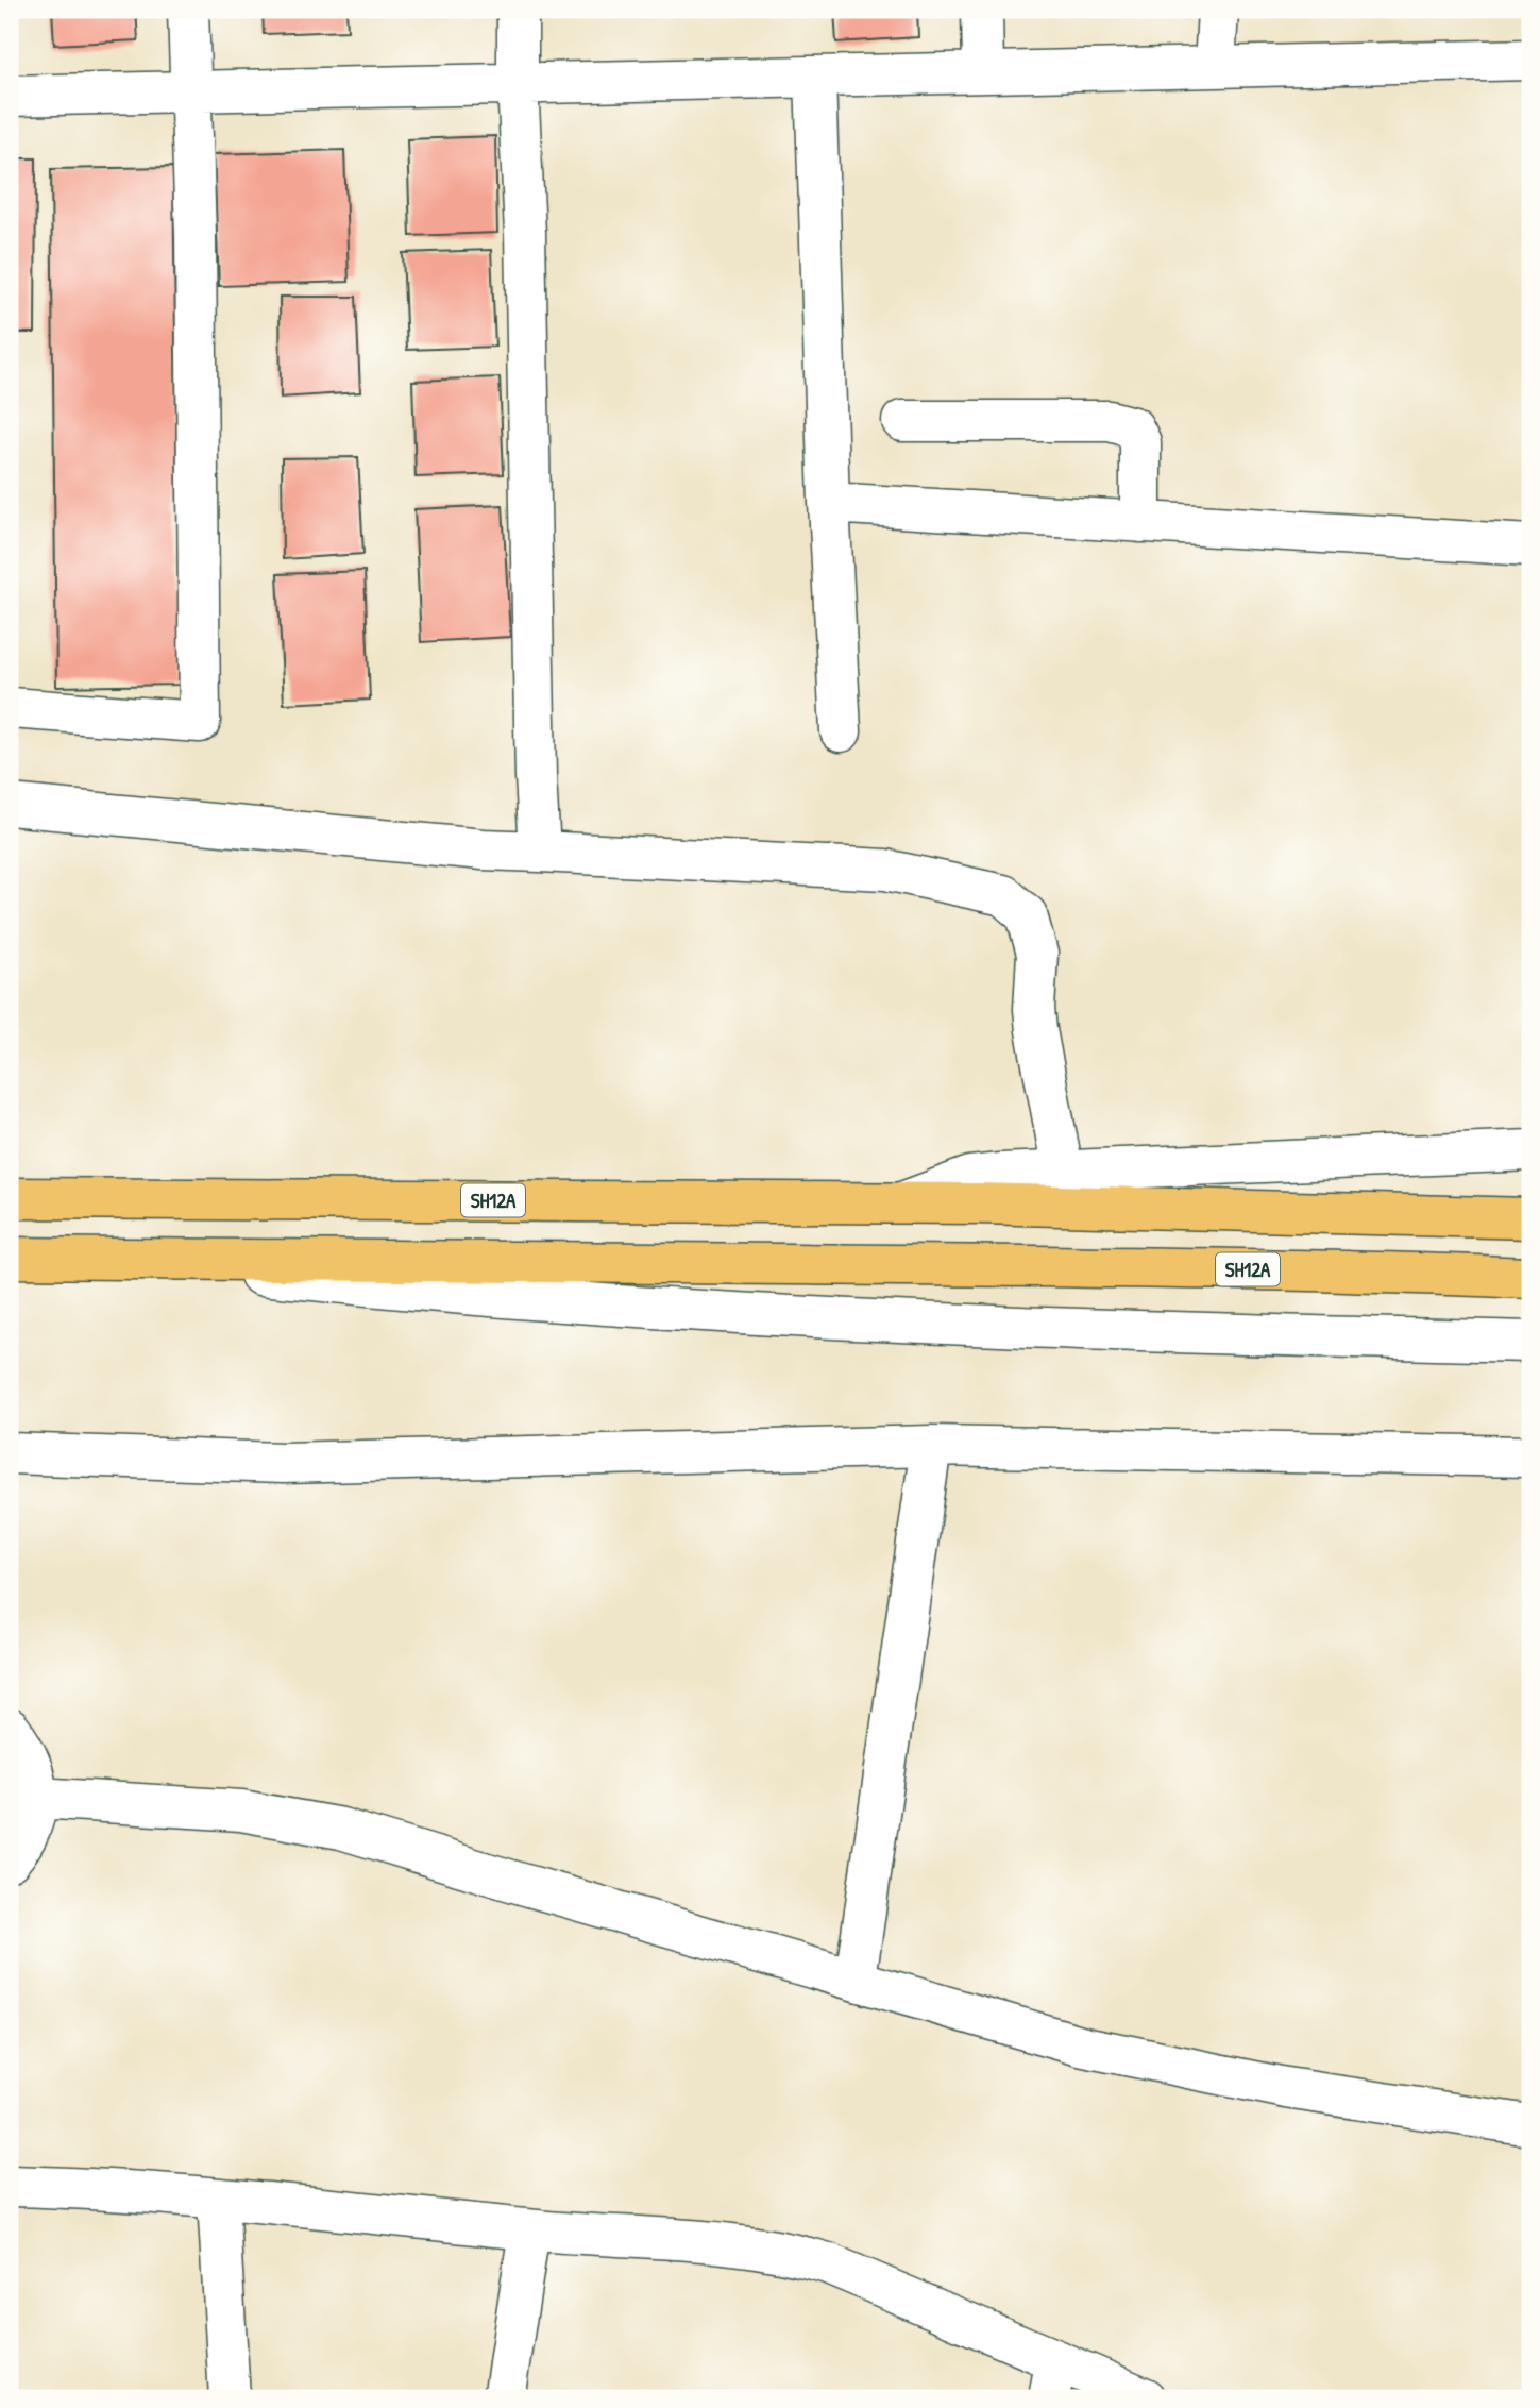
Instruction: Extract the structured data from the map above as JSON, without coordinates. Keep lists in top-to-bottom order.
{
  "streets": {
    "main road": ["SH12A"]
  }
}
